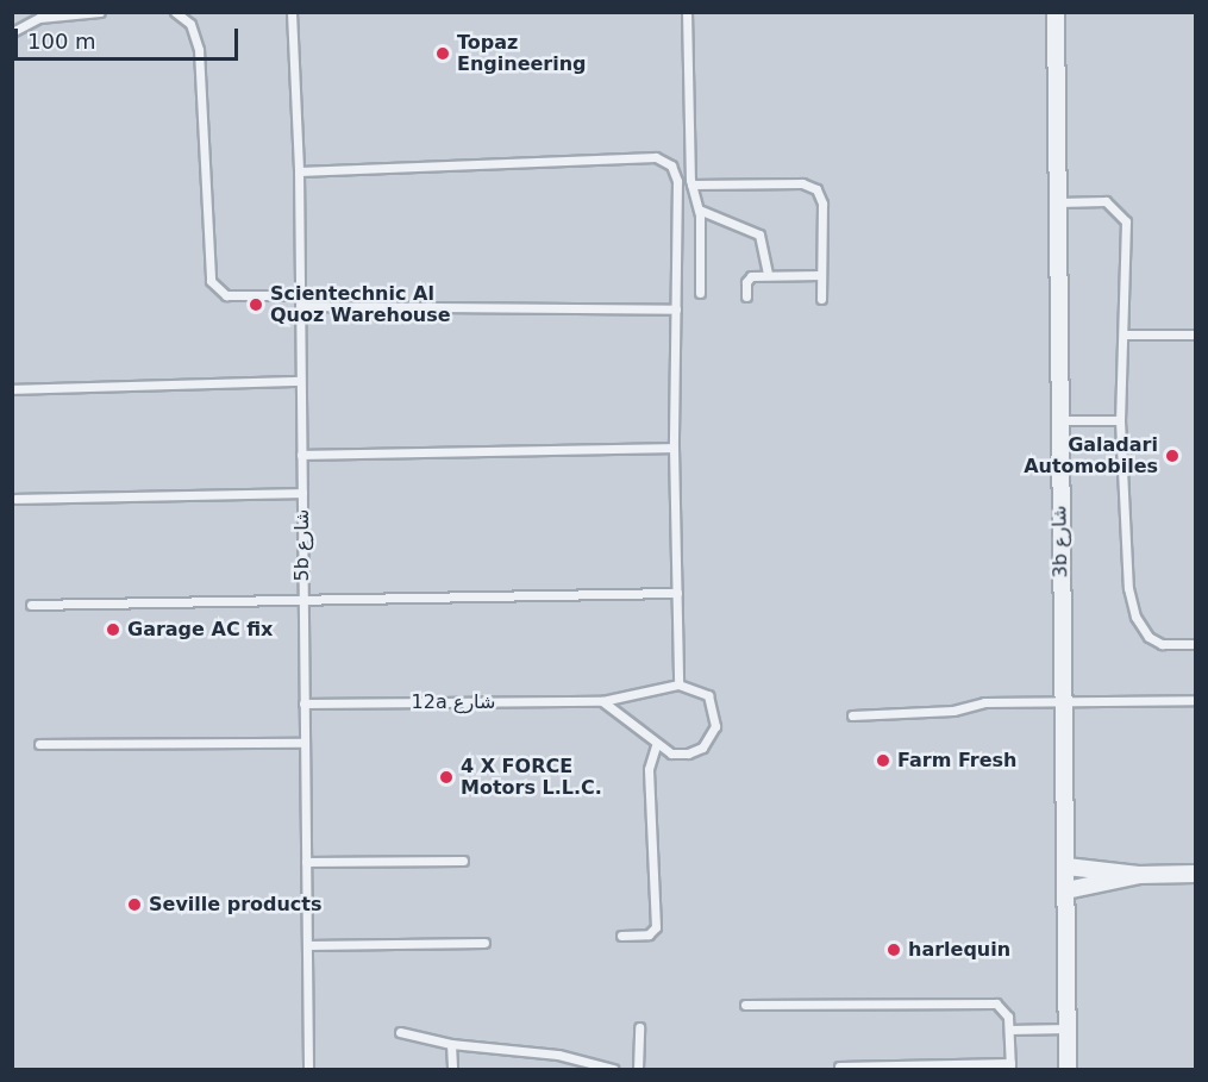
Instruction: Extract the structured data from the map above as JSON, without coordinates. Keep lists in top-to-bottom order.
{
  "streets": {
    "street": ["3b شارع"],
    "lane": ["5b شارع", "12a شارع"]
  },
  "crossings": [
    ["5b شارع", "12a شارع"]
  ],
  "places": [
    "Topaz Engineering",
    "Scientechnic Al Quoz Warehouse",
    "Galadari Automobiles",
    "Garage AC fix",
    "Farm Fresh",
    "4 X FORCE Motors L.L.C.",
    "Seville products",
    "harlequin"
  ],
  "scale_bar": "100 m"
}
